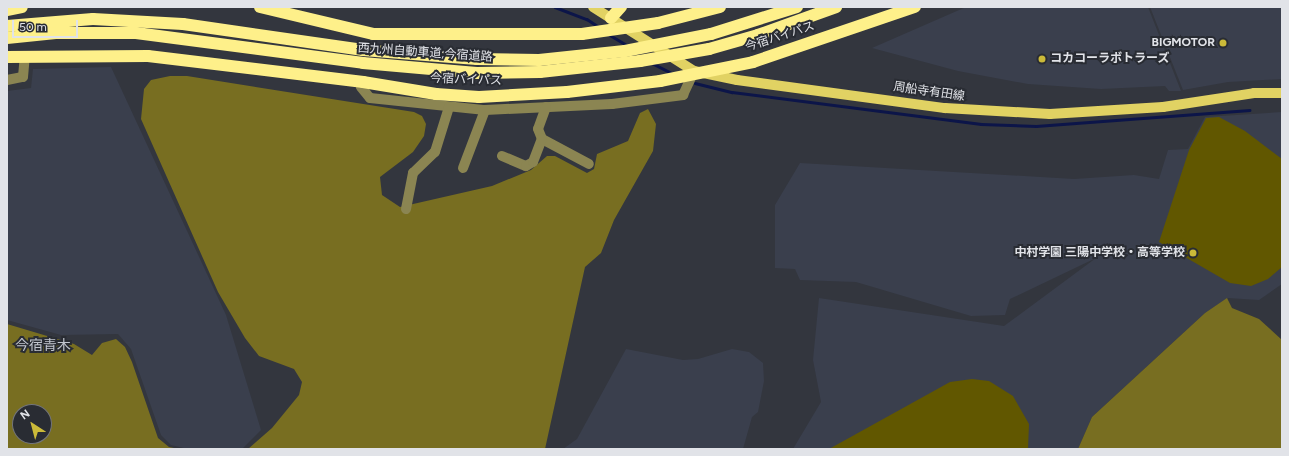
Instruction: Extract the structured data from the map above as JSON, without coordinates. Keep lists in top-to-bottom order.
{
  "streets": {
    "highway": ["今宿バイパス", "西九州自動車道;今宿道路"],
    "main road": ["周船寺有田線"]
  },
  "districts": ["今宿青木"],
  "places": ["BIGMOTOR", "コカコーラボトラーズ", "中村学園 三陽中学校・高等学校"],
  "scale_bar": "50 m",
  "north": "top left"
}
